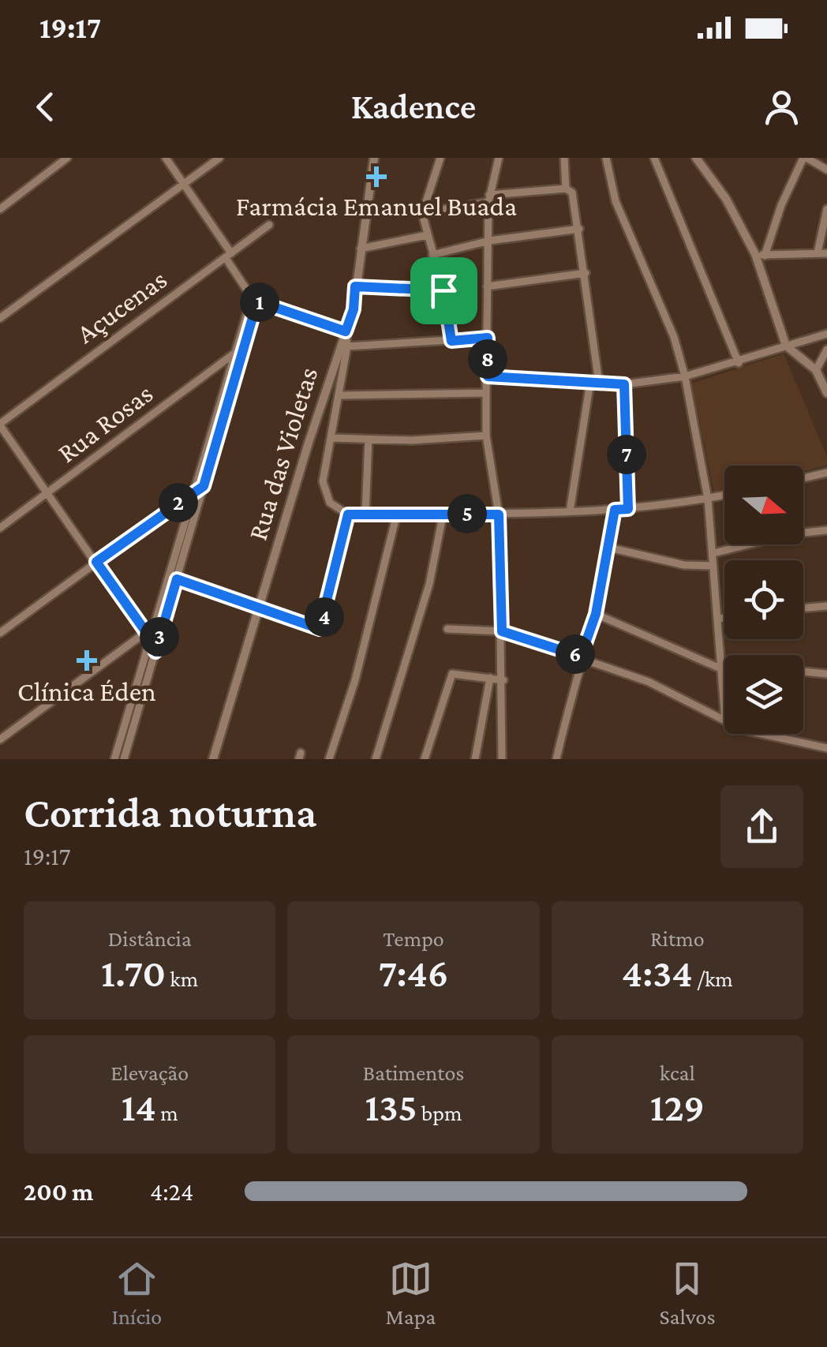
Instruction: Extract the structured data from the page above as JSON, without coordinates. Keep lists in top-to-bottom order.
{
  "streets": {
    "street": ["Açucenas", "Rua Rosas", "Rua das Violetas"]
  },
  "places": {
    "health": ["Farmácia Emanuel Buada", "Clínica Éden"]
  },
  "north": "right",
  "page": {
    "status": "19:17",
    "header": "Kadence",
    "pins": [
      "1",
      "8",
      "7",
      "2",
      "5",
      "4",
      "3",
      "6"
    ],
    "heading": ["Corrida noturna", "19:17"],
    "stats": [
      ["Distância", "1.70 km"],
      ["Tempo", "7:46"],
      ["Ritmo", "4:34 /km"],
      ["Elevação", "14 m"],
      ["Batimentos", "135 bpm"],
      ["kcal", "129"]
    ],
    "list": [
      {
        "name": "200 m",
        "note": "4:24"
      }
    ],
    "tabs": ["Início", "Mapa", "Salvos"]
  }
}
